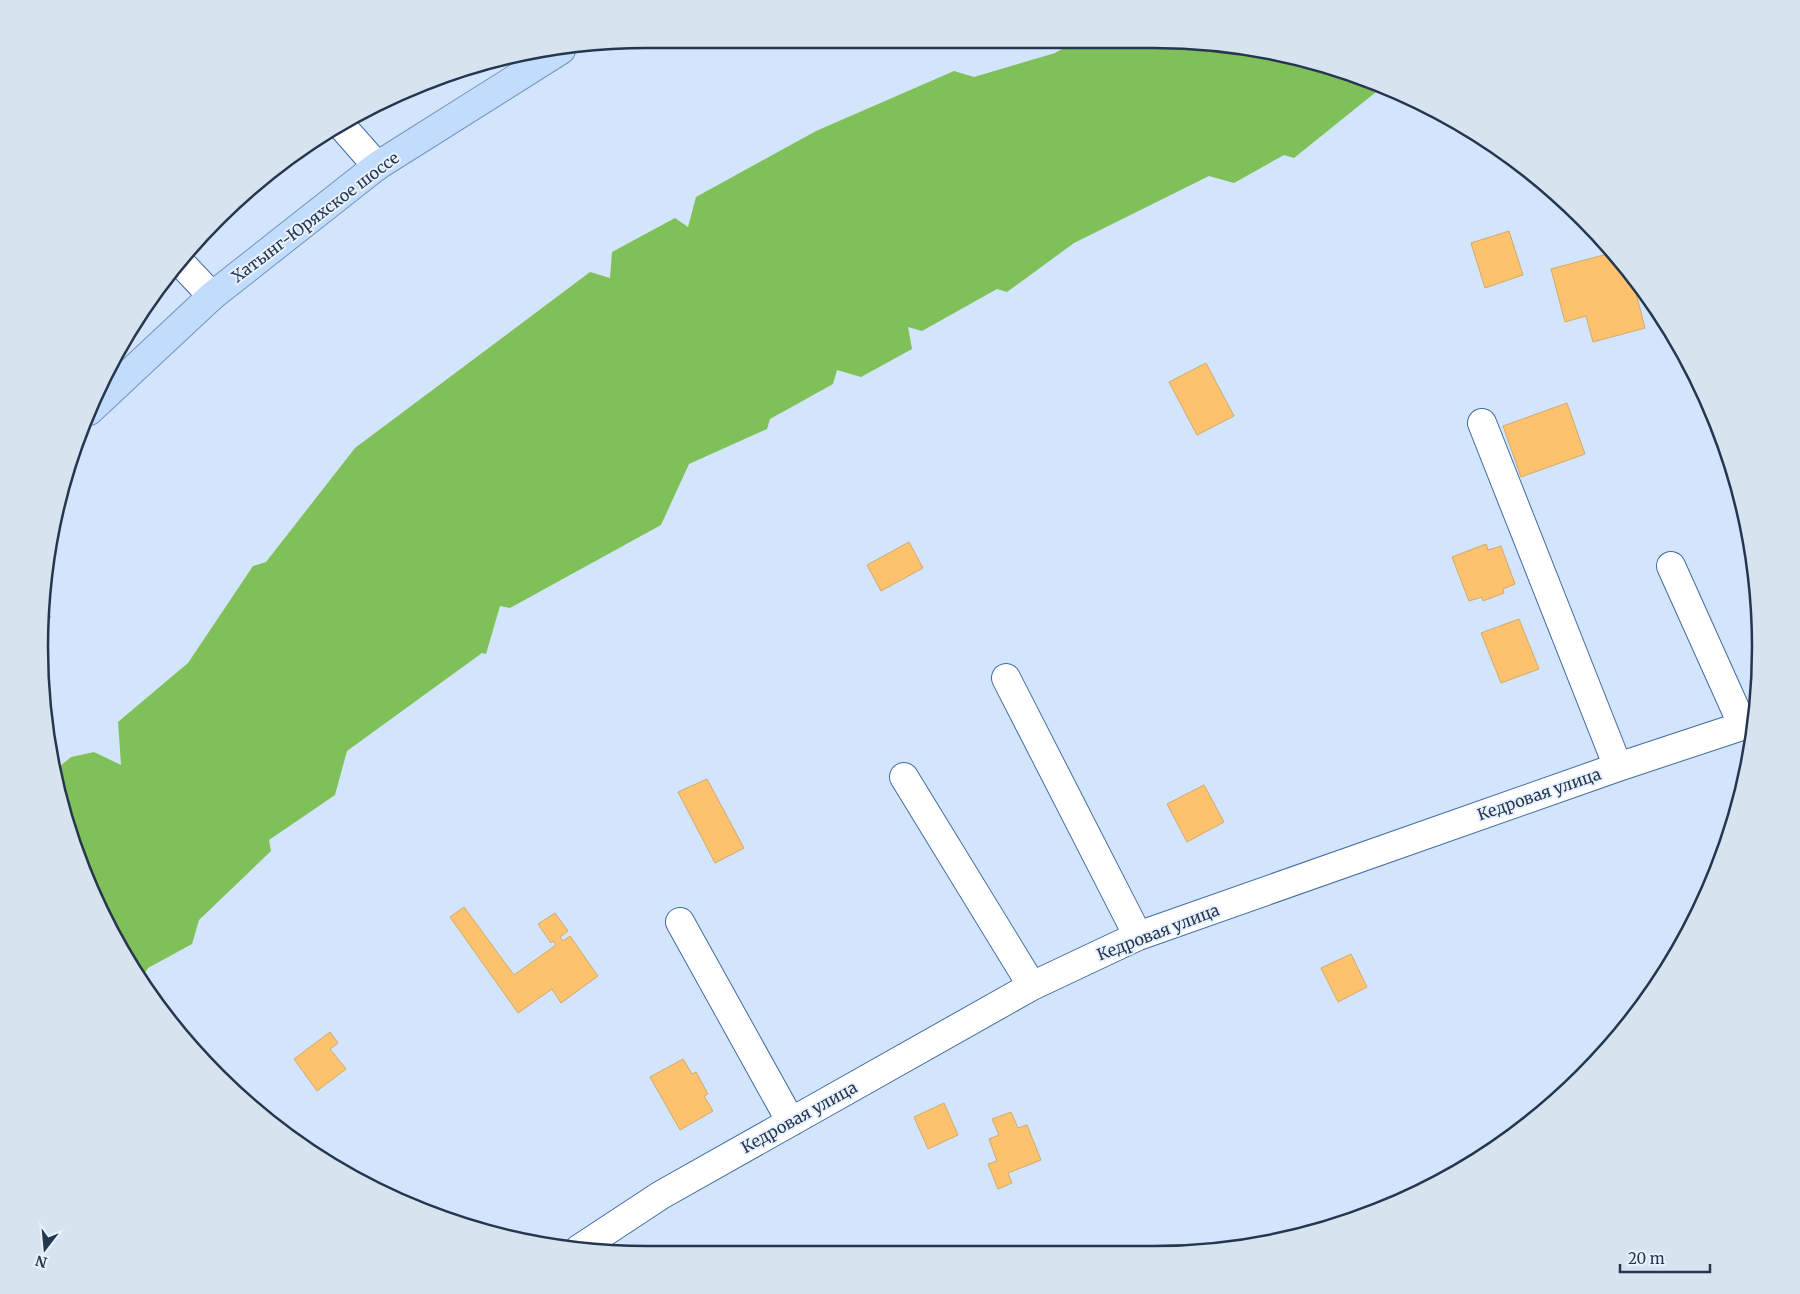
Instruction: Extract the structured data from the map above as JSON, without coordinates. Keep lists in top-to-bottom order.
{
  "streets": {
    "main road": ["Хатынг-Юряхское шоссе"],
    "street": ["Кедровая улица"]
  },
  "scale_bar": "20 m",
  "north": "bottom"
}
